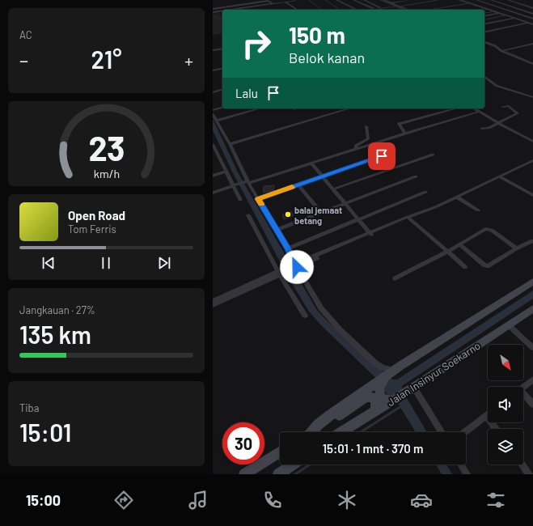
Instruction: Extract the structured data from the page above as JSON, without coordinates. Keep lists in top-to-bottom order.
{
  "streets": {
    "street": ["Jalan Insinyur Soekarno"]
  },
  "places": ["balai jemaat betang"],
  "north": "bottom right",
  "page": {
    "tile": [
      "AC",
      ["Jangkauan · 27%", "135 km"],
      ["Tiba", "15:01"]
    ],
    "turn": ["150 m", "Belok kanan"],
    "heat": ["−", "21°", "+"],
    "then": "Lalu",
    "song": ["Open Road", "Tom Ferris"],
    "limit": "30",
    "trip": "15:01 · 1 mnt · 370 m",
    "tabs": "15:00",
    "gauge": ["23", "km/h"]
  }
}
